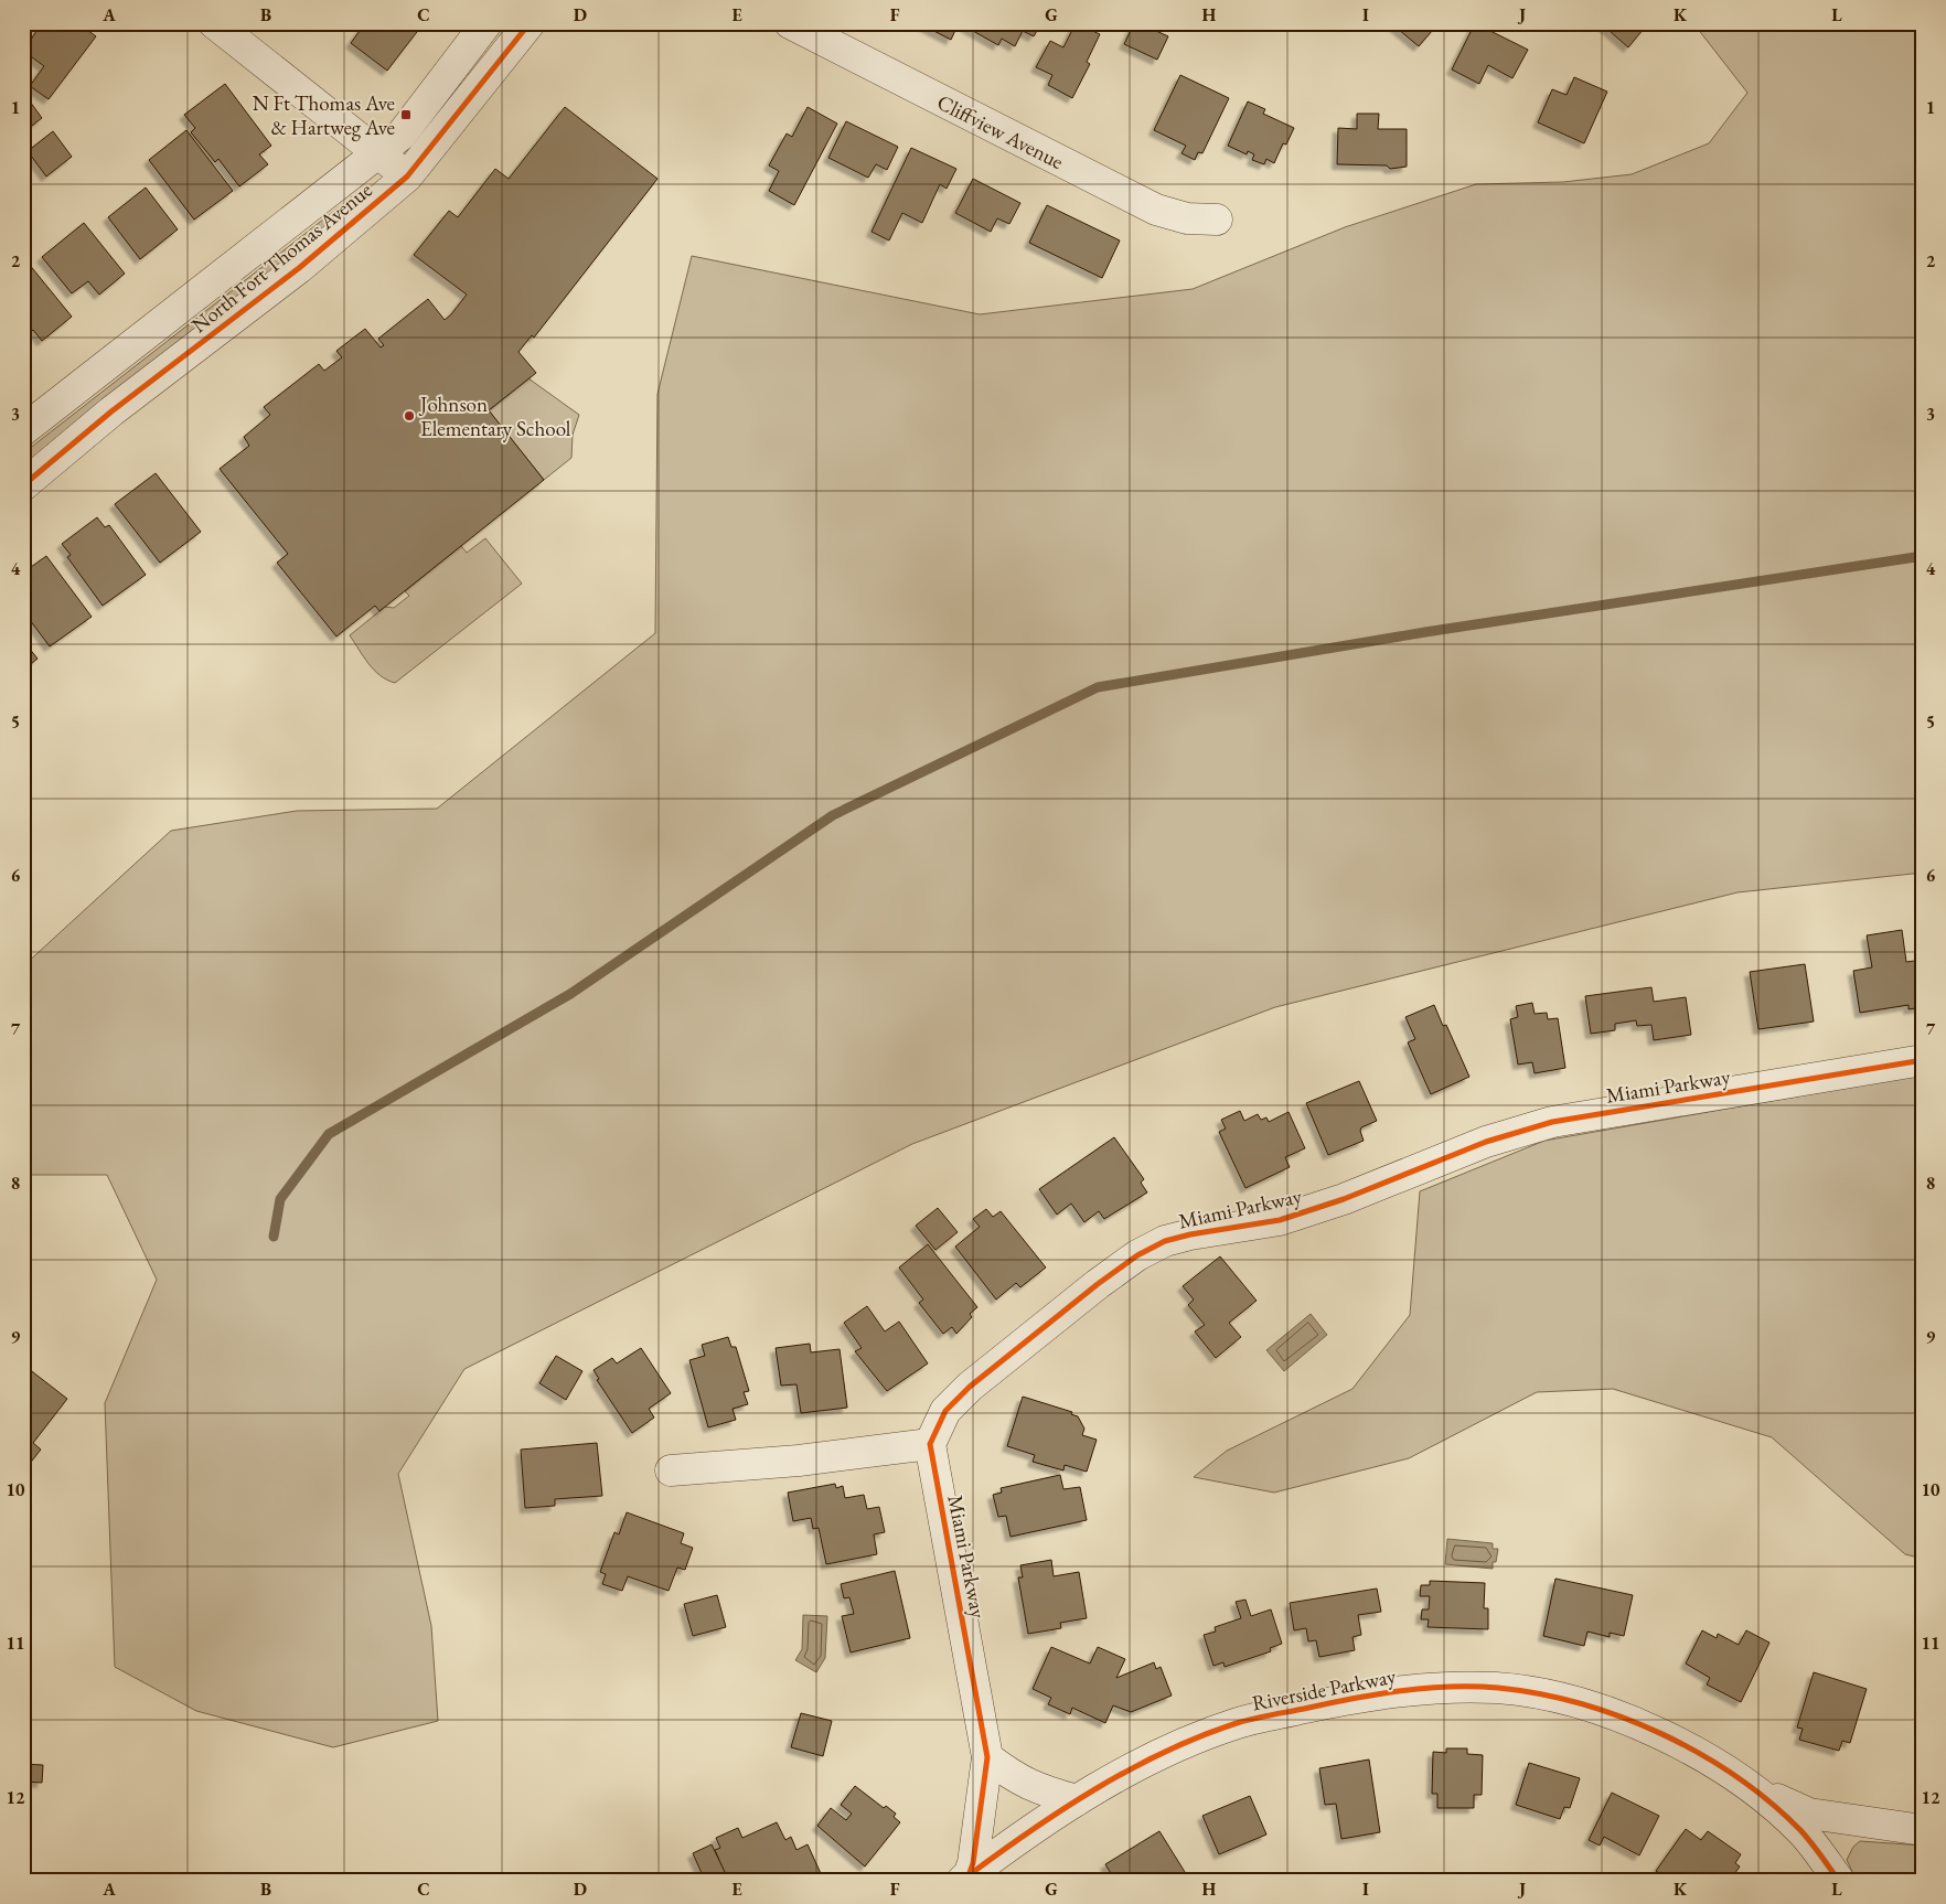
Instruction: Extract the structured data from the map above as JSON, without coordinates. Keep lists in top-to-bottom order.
{
  "streets": {
    "street": [
      "Cliffview Avenue",
      "North Fort Thomas Avenue",
      "Miami Parkway",
      "Riverside Parkway"
    ]
  },
  "crossings": [
    ["Miami Parkway", "Riverside Parkway"]
  ],
  "places": {
    "transit": ["N Ft Thomas Ave & Hartweg Ave"],
    "other": ["Johnson Elementary School"]
  },
  "grid": {
    "columns": [
      "A",
      "B",
      "C",
      "D",
      "E",
      "F",
      "G",
      "H",
      "I",
      "J",
      "K",
      "L"
    ],
    "rows": [
      "1",
      "2",
      "3",
      "4",
      "5",
      "6",
      "7",
      "8",
      "9",
      "10",
      "11",
      "12"
    ]
  }
}
